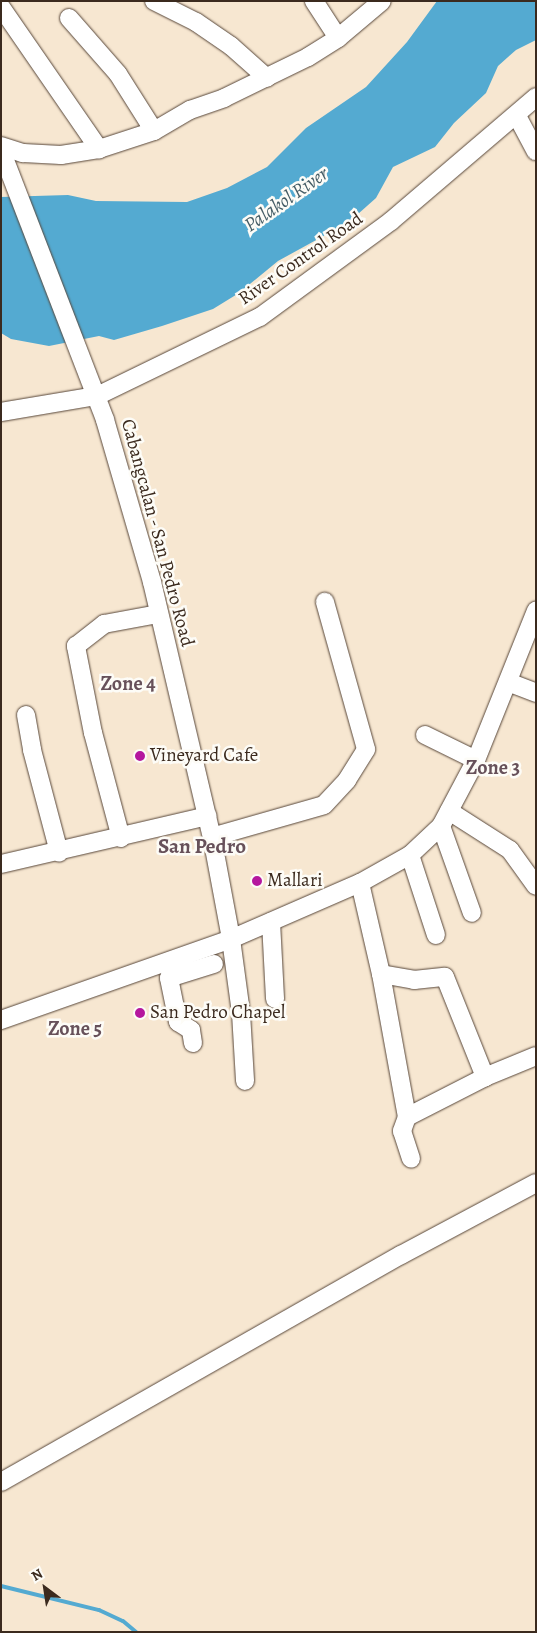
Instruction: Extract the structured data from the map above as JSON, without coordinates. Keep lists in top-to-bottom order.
{
  "streets": {
    "street": ["River Control Road", "Cabangcalan - San Pedro Road"]
  },
  "crossings": [
    ["River Control Road", "Cabangcalan - San Pedro Road"]
  ],
  "districts": [
    "Zone 4",
    "Zone 3",
    "San Pedro",
    "Zone 5"
  ],
  "water": ["Palakol River"],
  "places": ["Vineyard Cafe", "Mallari", "San Pedro Chapel"],
  "north": "top left"
}
